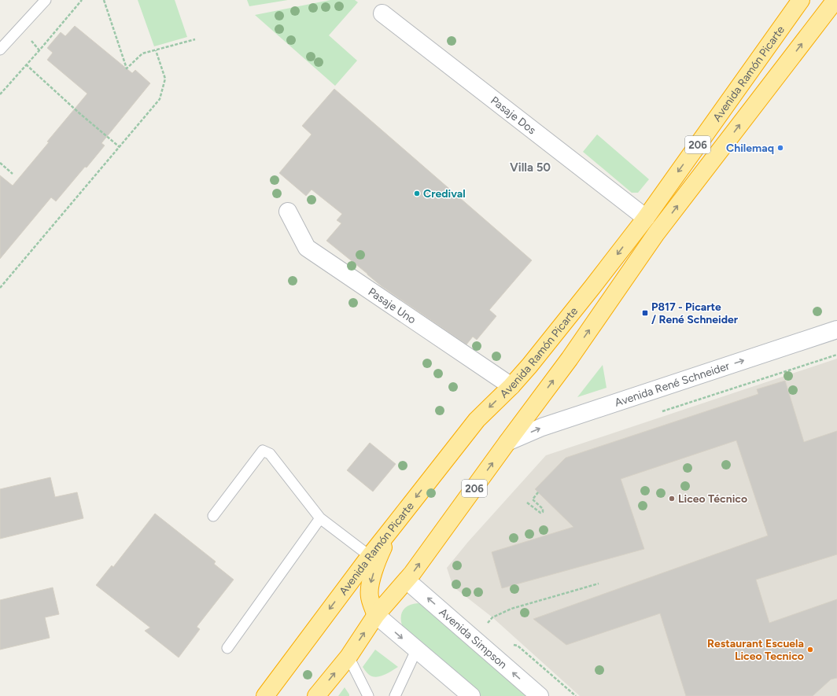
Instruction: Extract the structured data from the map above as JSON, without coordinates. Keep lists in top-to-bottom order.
{
  "streets": {
    "highway": ["Avenida Ramón Picarte", "206"],
    "main road": [
      "Pasaje Dos",
      "Pasaje Uno",
      "Avenida René Schneider",
      "Avenida Simpson"
    ]
  },
  "crossings": [
    ["Avenida Ramón Picarte", "Pasaje Dos"],
    ["Avenida Ramón Picarte", "Pasaje Uno"],
    ["Avenida Ramón Picarte", "Avenida René Schneider"],
    ["Avenida Ramón Picarte", "Avenida Simpson"]
  ],
  "one_way": ["Avenida René Schneider"],
  "districts": ["Villa 50"],
  "places": {
    "other": [
      "Chilemaq",
      "Credival",
      "Liceo Técnico",
      "Restaurant Escuela Liceo Tecnico"
    ],
    "transit": ["P817 - Picarte / René Schneider"]
  }
}
